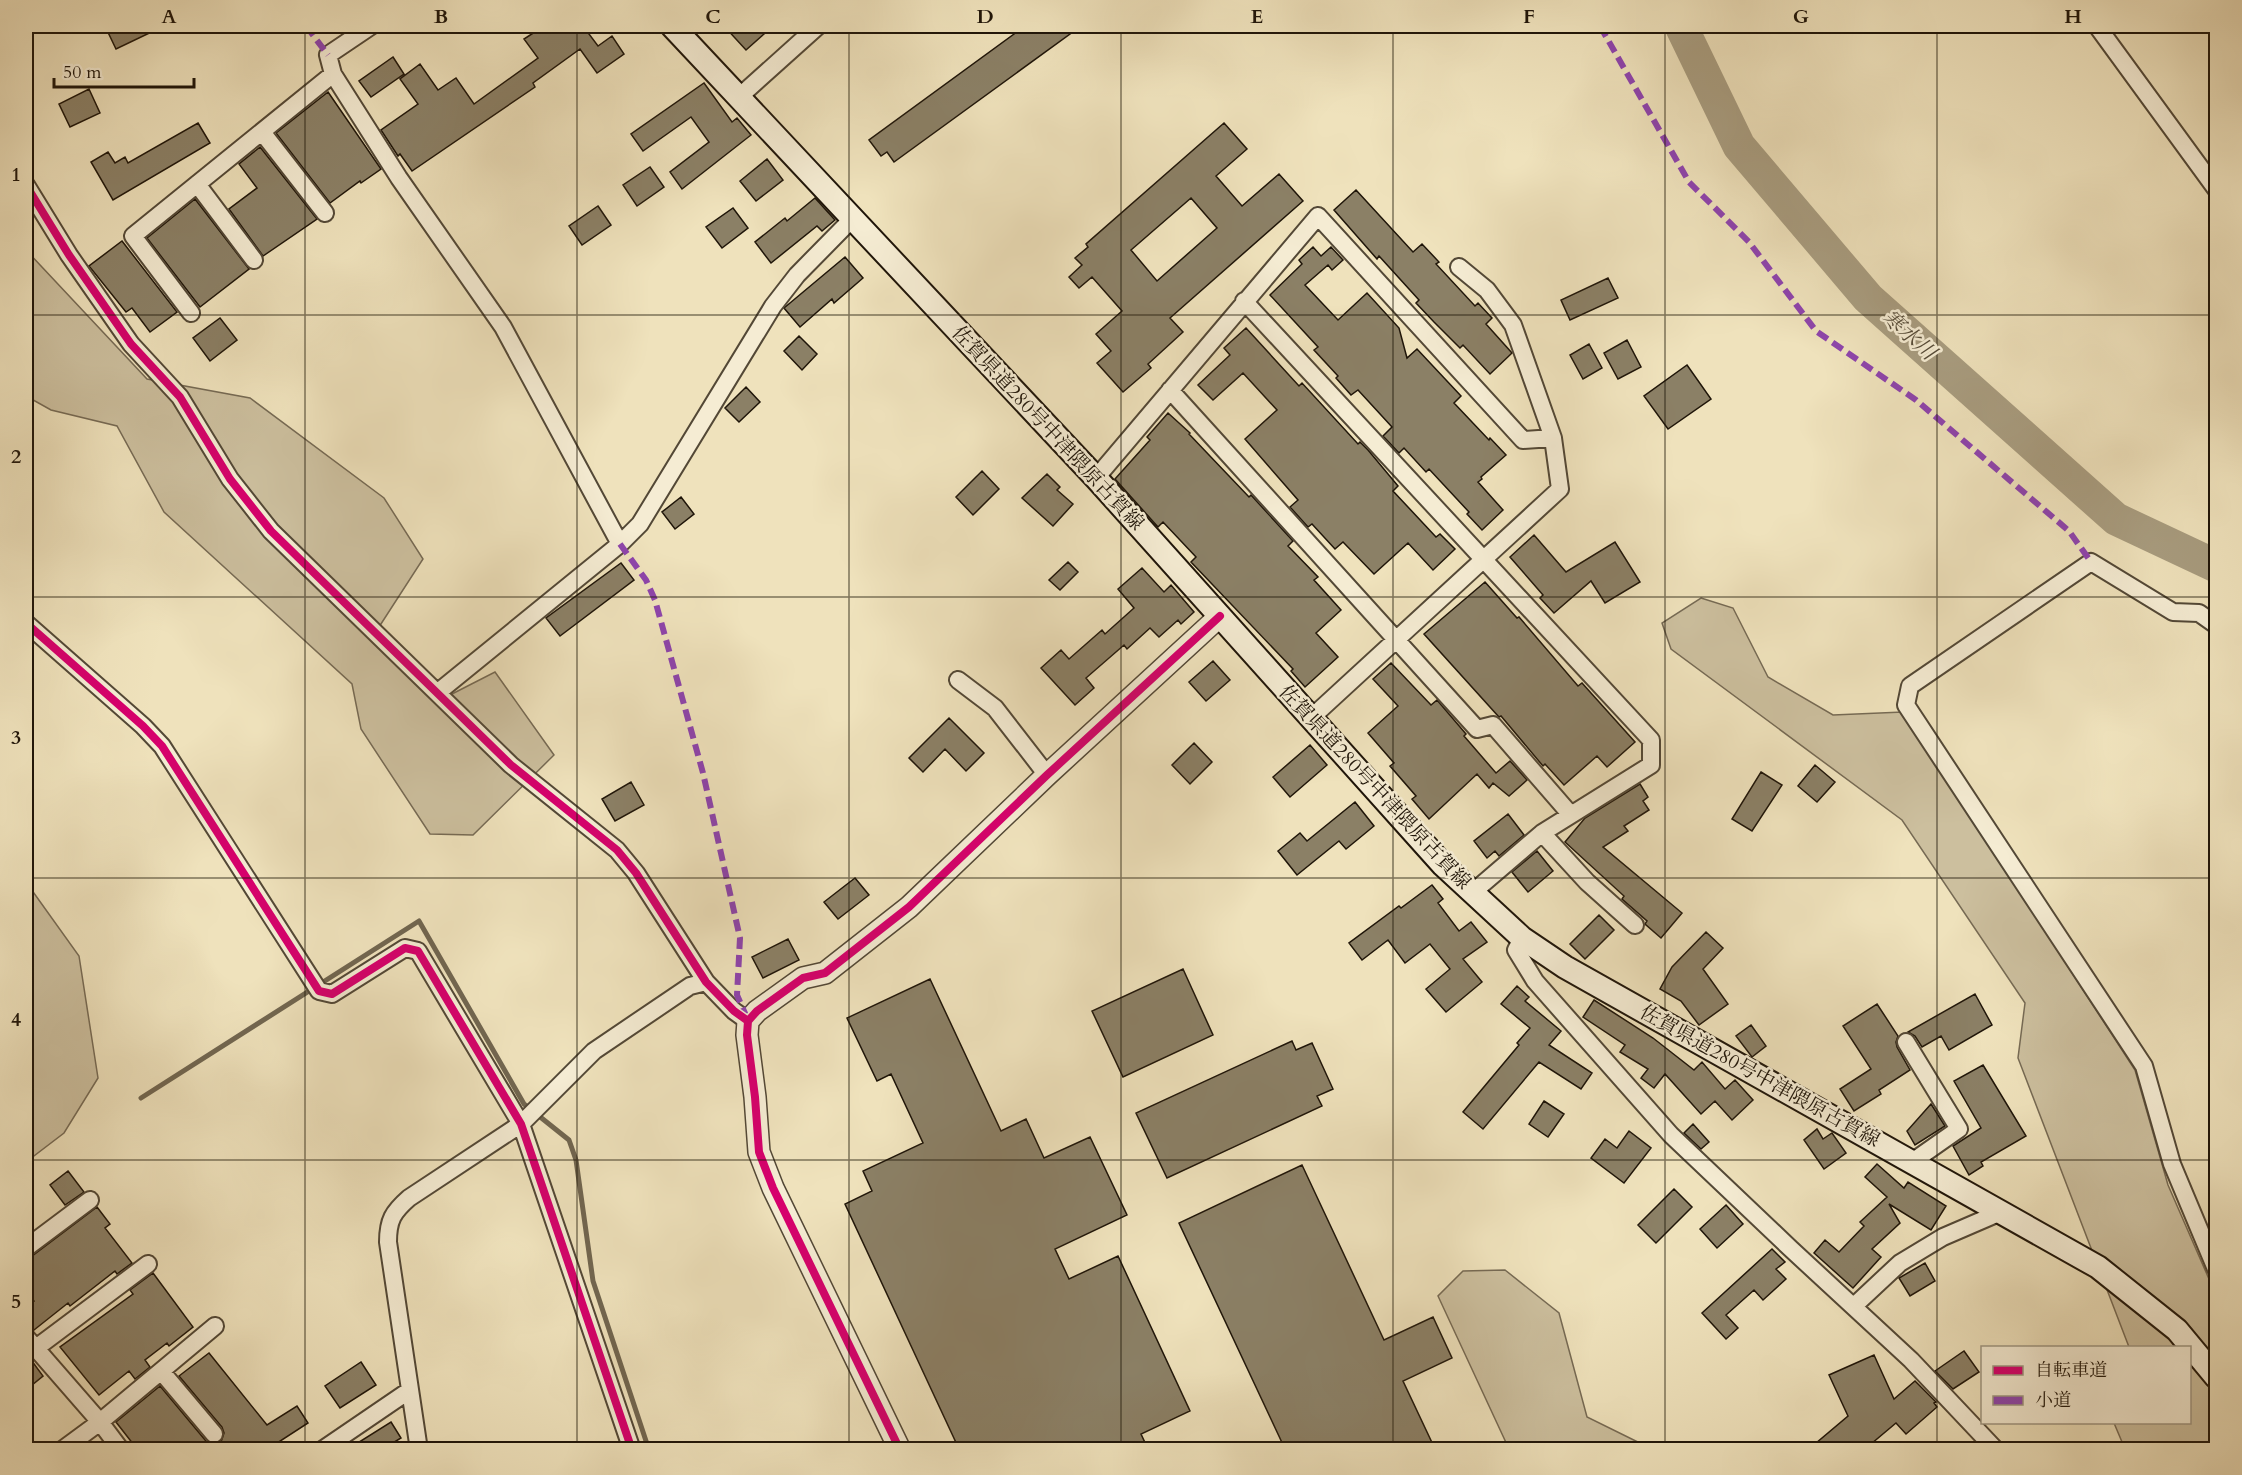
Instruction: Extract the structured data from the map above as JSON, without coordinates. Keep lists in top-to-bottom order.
{
  "streets": {
    "main road": ["佐賀県道280号中津隈原古賀線"]
  },
  "water": ["寒水川"],
  "legend": ["自転車道", "小道"],
  "scale_bar": "50 m",
  "grid": {
    "columns": [
      "A",
      "B",
      "C",
      "D",
      "E",
      "F",
      "G",
      "H"
    ],
    "rows": [
      "1",
      "2",
      "3",
      "4",
      "5"
    ]
  }
}
